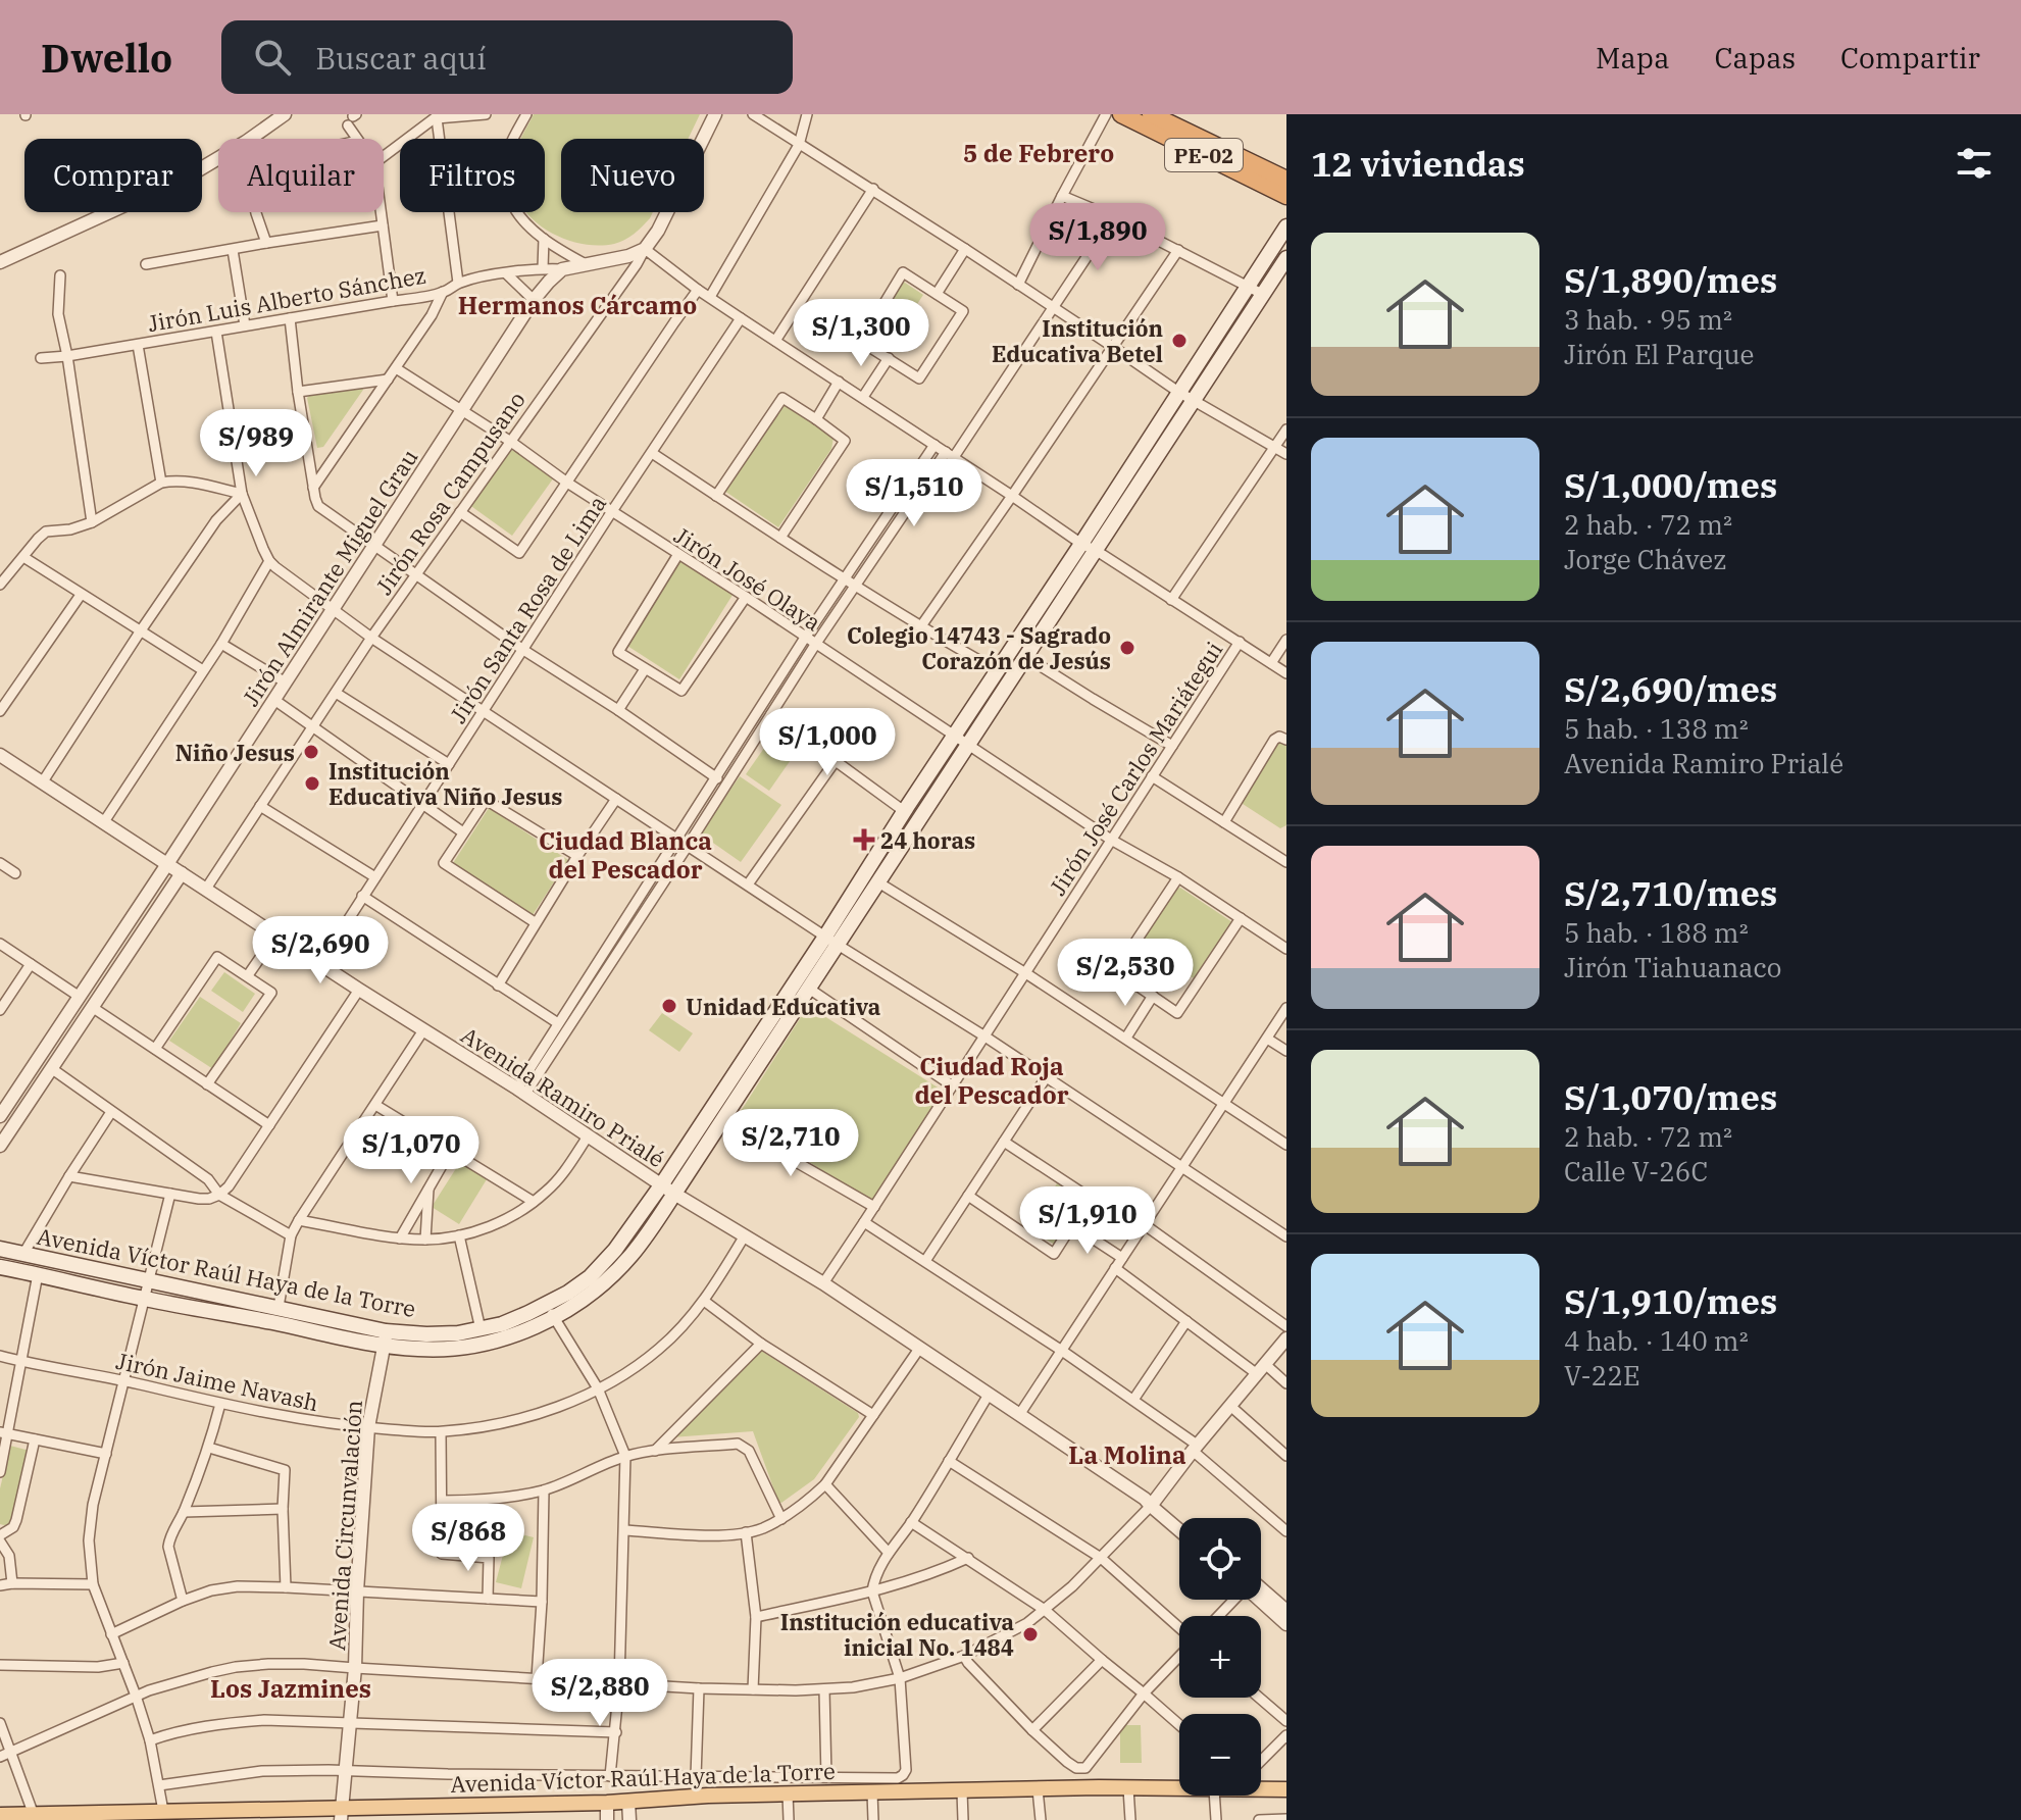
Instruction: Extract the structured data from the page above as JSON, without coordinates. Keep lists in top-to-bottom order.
{
  "streets": {
    "highway": ["PE-02"],
    "main road": ["Avenida Víctor Raúl Haya de la Torre"],
    "street": [
      "Jirón Luis Alberto Sánchez",
      "Jirón Rosa Campusano",
      "Jirón Almirante Miguel Grau",
      "Jirón José Olaya",
      "Jirón Santa Rosa de Lima",
      "Jirón José Carlos Mariátegui",
      "Avenida Ramiro Prialé",
      "Jirón Jaime Navash",
      "Avenida Circunvalación"
    ]
  },
  "crossings": [
    ["Jirón Luis Alberto Sánchez", "Jirón Rosa Campusano"],
    ["Jirón Luis Alberto Sánchez", "Jirón Almirante Miguel Grau"],
    ["Jirón Rosa Campusano", "Jirón José Olaya"],
    ["Jirón Rosa Campusano", "Avenida Ramiro Prialé"],
    ["Jirón Almirante Miguel Grau", "Jirón José Olaya"],
    ["Jirón Almirante Miguel Grau", "Avenida Ramiro Prialé"],
    ["Jirón José Olaya", "Jirón Santa Rosa de Lima"],
    ["Jirón José Olaya", "Jirón José Carlos Mariátegui"],
    ["Jirón José Olaya", "Avenida Víctor Raúl Haya de la Torre"],
    ["Jirón Santa Rosa de Lima", "Avenida Ramiro Prialé"],
    ["Jirón José Carlos Mariátegui", "Avenida Ramiro Prialé"],
    ["Avenida Ramiro Prialé", "Avenida Víctor Raúl Haya de la Torre"],
    ["Avenida Ramiro Prialé", "Jirón Jaime Navash"],
    ["Avenida Víctor Raúl Haya de la Torre", "Avenida Circunvalación"],
    ["Jirón Jaime Navash", "Avenida Circunvalación"]
  ],
  "districts": [
    "5 de Febrero",
    "Hermanos Cárcamo",
    "Ciudad Blanca del Pescador",
    "Ciudad Roja del Pescador",
    "La Molina",
    "Los Jazmines"
  ],
  "places": {
    "other": [
      "Institución Educativa Betel",
      "Colegio 14743 - Sagrado Corazón de Jesús",
      "Niño Jesus",
      "Institución Educativa Niño Jesus",
      "Unidad Educativa",
      "Institución educativa inicial No. 1484"
    ],
    "health": ["24 horas"]
  },
  "page": {
    "header": "Dwello",
    "search": "Buscar aquí",
    "nav": ["Mapa", "Capas", "Compartir"],
    "heading": "12 viviendas",
    "chip": [
      "Comprar",
      "Alquilar",
      "Filtros",
      "Nuevo"
    ],
    "price": [
      "S/1,890",
      "S/1,300",
      "S/989",
      "S/1,510",
      "S/1,000",
      "S/2,690",
      "S/2,530",
      "S/2,710",
      "S/1,070",
      "S/1,910",
      "S/868",
      "S/2,880"
    ],
    "list": [
      {
        "name": "S/1,890/mes",
        "note": "3 hab. · 95 m² · Jirón El Parque"
      },
      {
        "name": "S/1,000/mes",
        "note": "2 hab. · 72 m² · Jorge Chávez"
      },
      {
        "name": "S/2,690/mes",
        "note": "5 hab. · 138 m² · Avenida Ramiro Prialé"
      },
      {
        "name": "S/2,710/mes",
        "note": "5 hab. · 188 m² · Jirón Tiahuanaco"
      },
      {
        "name": "S/1,070/mes",
        "note": "2 hab. · 72 m² · Calle V-26C"
      },
      {
        "name": "S/1,910/mes",
        "note": "4 hab. · 140 m² · V-22E"
      }
    ],
    "map_buttons": ["+", "−"]
  }
}
